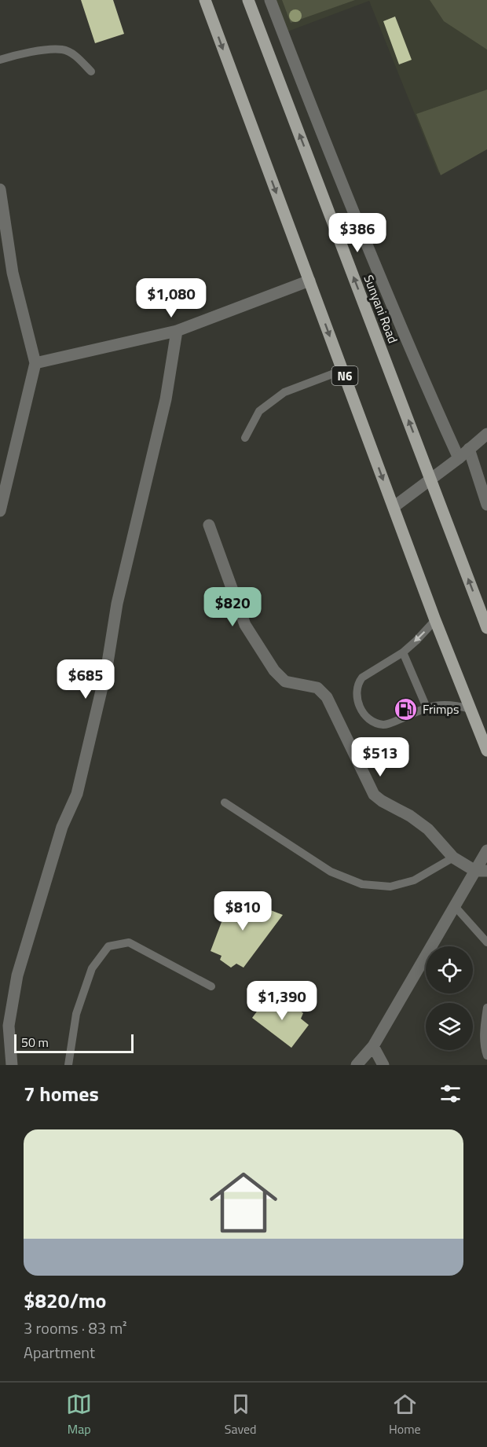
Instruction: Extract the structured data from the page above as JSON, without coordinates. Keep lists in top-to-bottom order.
{
  "streets": {
    "main road": ["Sunyani Road", "N6"]
  },
  "places": {
    "fuel station": ["Frimps"]
  },
  "scale_bar": "50 m",
  "page": {
    "price": [
      "$386",
      "$1,080",
      "$820",
      "$685",
      "$513",
      "$810",
      "$1,390"
    ],
    "scale": "50 m",
    "heading": "7 homes",
    "list": [
      {
        "name": "$820/mo",
        "note": "3 rooms · 83 m² · Apartment"
      }
    ],
    "tabs": ["Map", "Saved", "Home"]
  }
}
